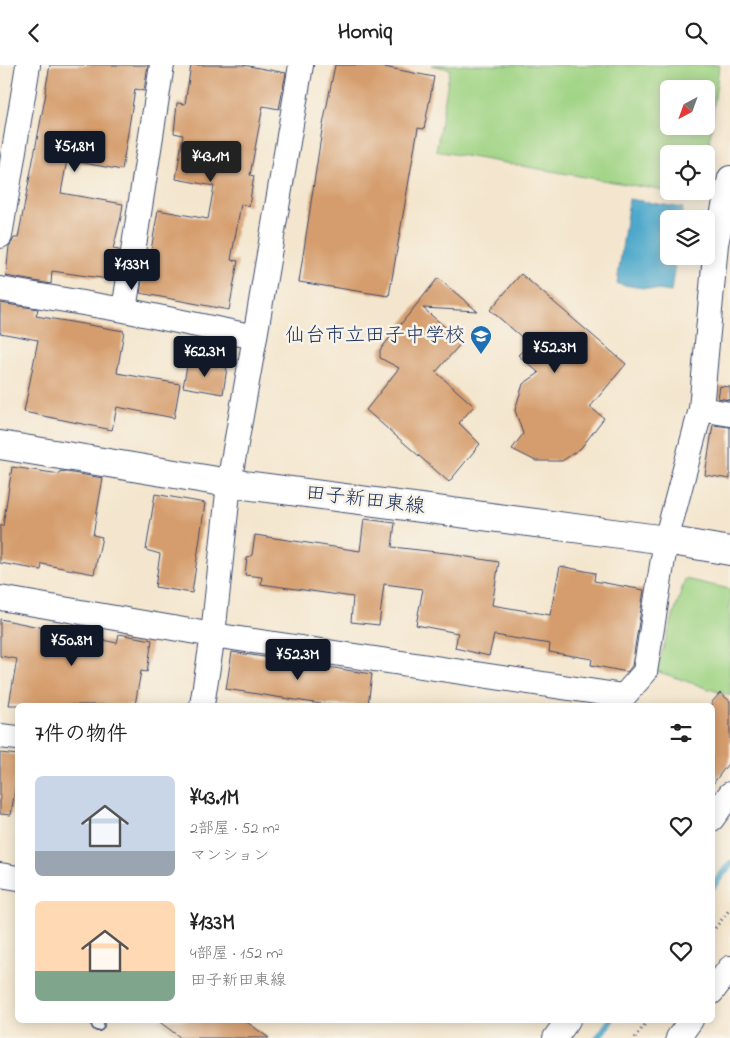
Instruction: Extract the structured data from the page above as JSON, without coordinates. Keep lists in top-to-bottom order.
{
  "streets": {
    "street": ["田子新田東線"]
  },
  "places": {
    "school or university": ["仙台市立田子中学校"]
  },
  "north": "bottom left",
  "page": {
    "header": "Homiq",
    "price": [
      "¥51.8M",
      "¥43.1M",
      "¥133M",
      "¥52.3M",
      "¥62.3M",
      "¥50.8M",
      "¥52.3M"
    ],
    "heading": "7件の物件",
    "list": [
      {
        "name": "¥43.1M",
        "note": "2部屋 · 52 m² · マンション"
      },
      {
        "name": "¥133M",
        "note": "4部屋 · 152 m² · 田子新田東線"
      }
    ]
  }
}
